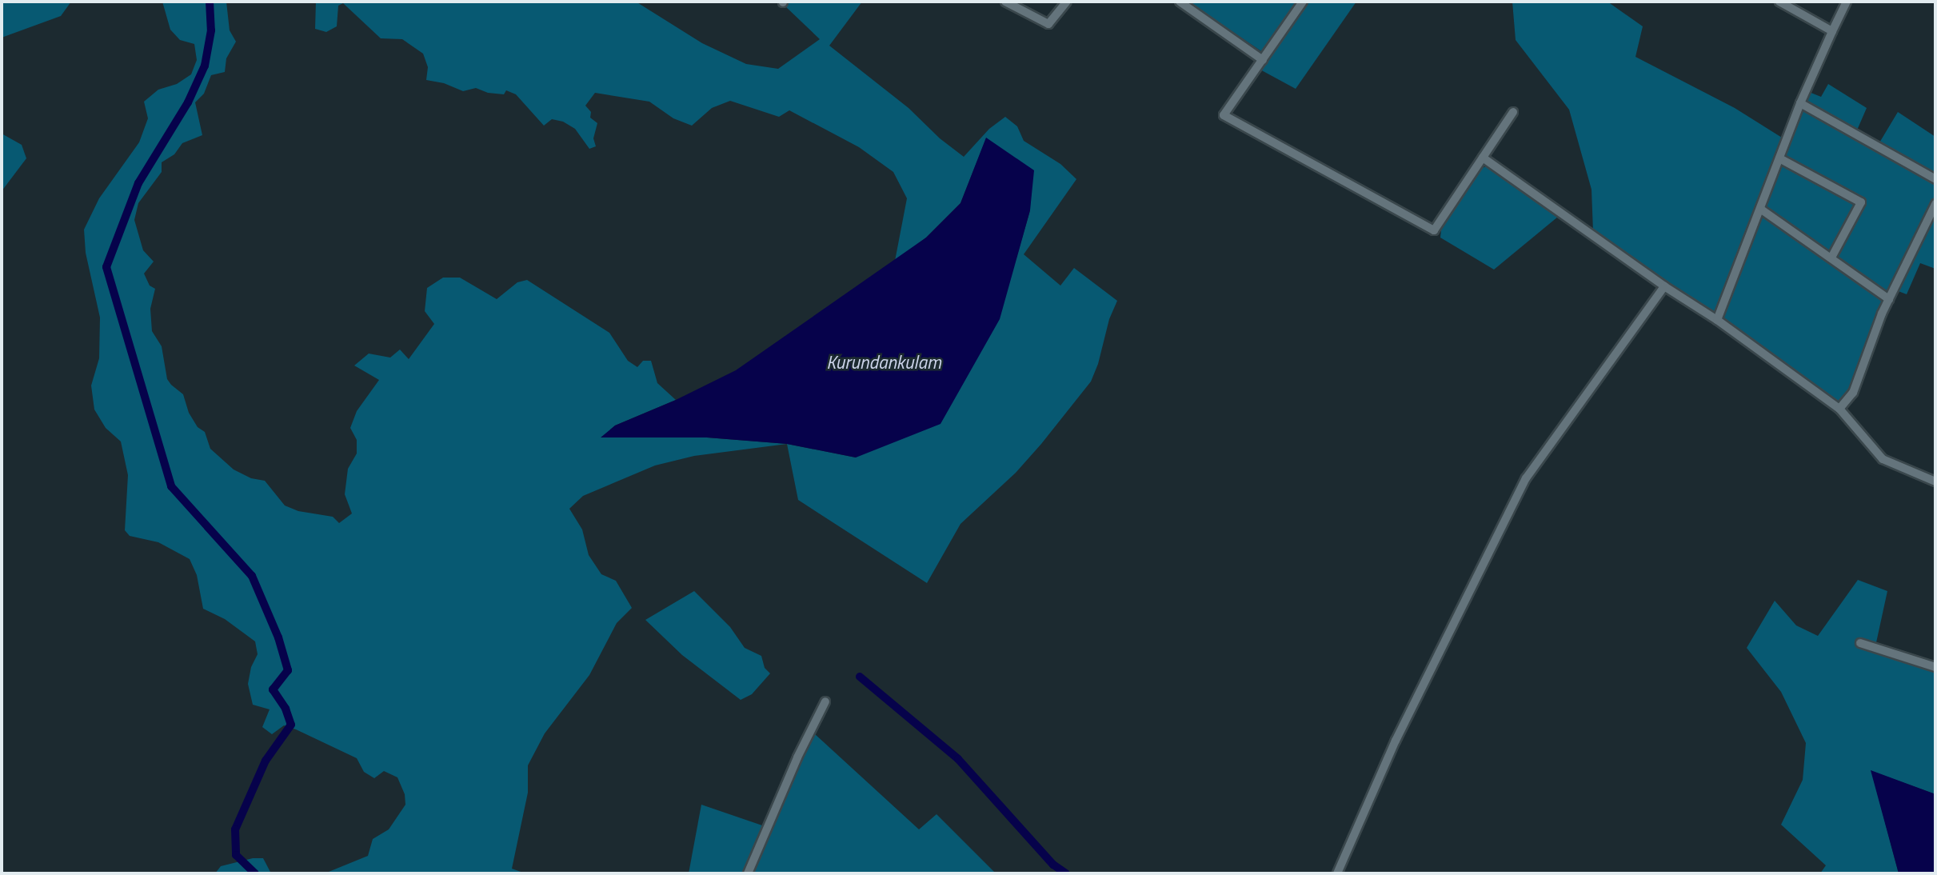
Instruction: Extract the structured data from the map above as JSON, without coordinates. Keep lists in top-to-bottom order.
{
  "water": ["Kurundankulam"]
}
